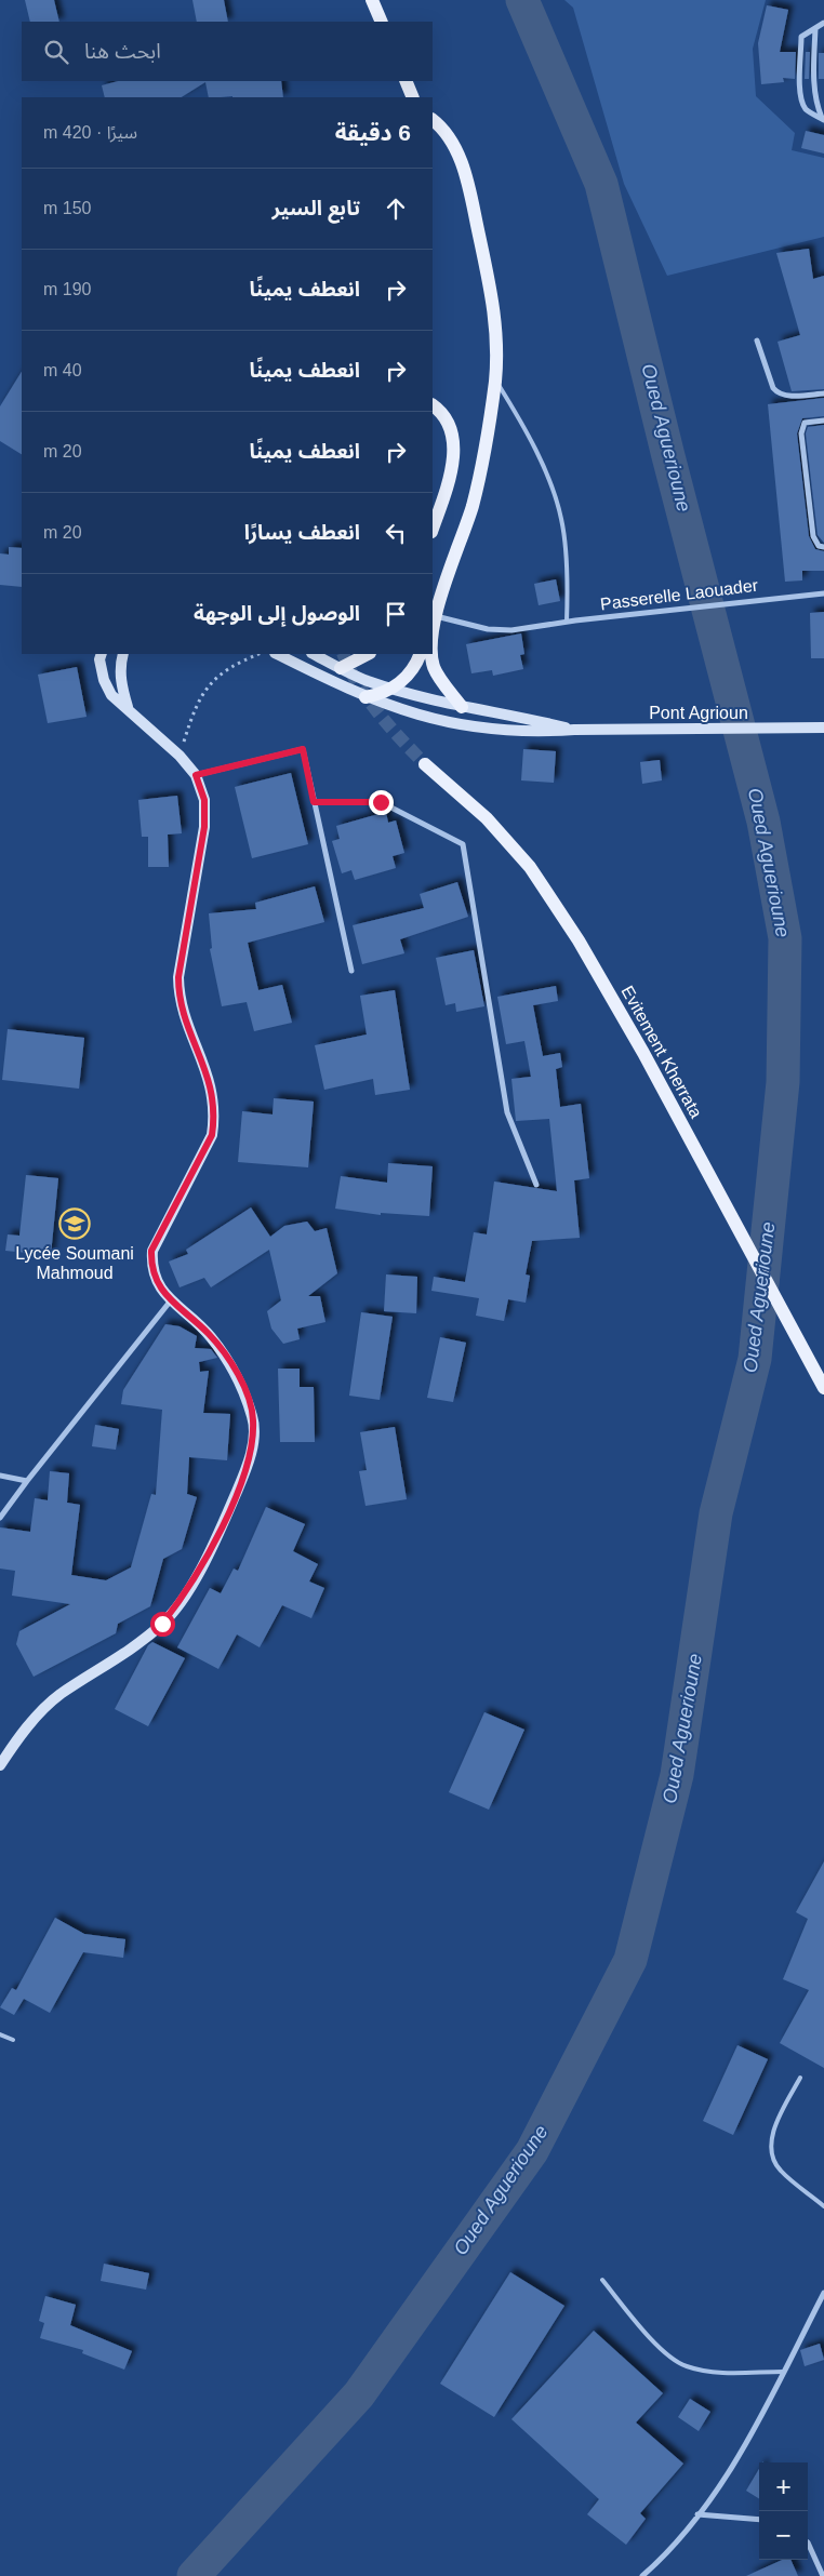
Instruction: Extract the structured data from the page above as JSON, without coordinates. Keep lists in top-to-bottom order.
{
  "streets": {
    "main road": ["Pont Agrioun", "Evitement Kherrata"],
    "street": ["Passerelle Laouader"]
  },
  "water": ["Oued Aguerioune"],
  "places": {
    "school or university": ["Lycée Soumani Mahmoud"]
  },
  "page": {
    "search": "ابحث هنا",
    "heading": ["6 دقيقة", "سيرًا · 420 m"],
    "list": [
      ["تابع السير", "150 m"],
      ["انعطف يمينًا", "190 m"],
      ["انعطف يمينًا", "40 m"],
      ["انعطف يمينًا", "20 m"],
      ["انعطف يسارًا", "20 m"],
      "الوصول إلى الوجهة"
    ],
    "map_buttons": ["+", "−"]
  }
}
